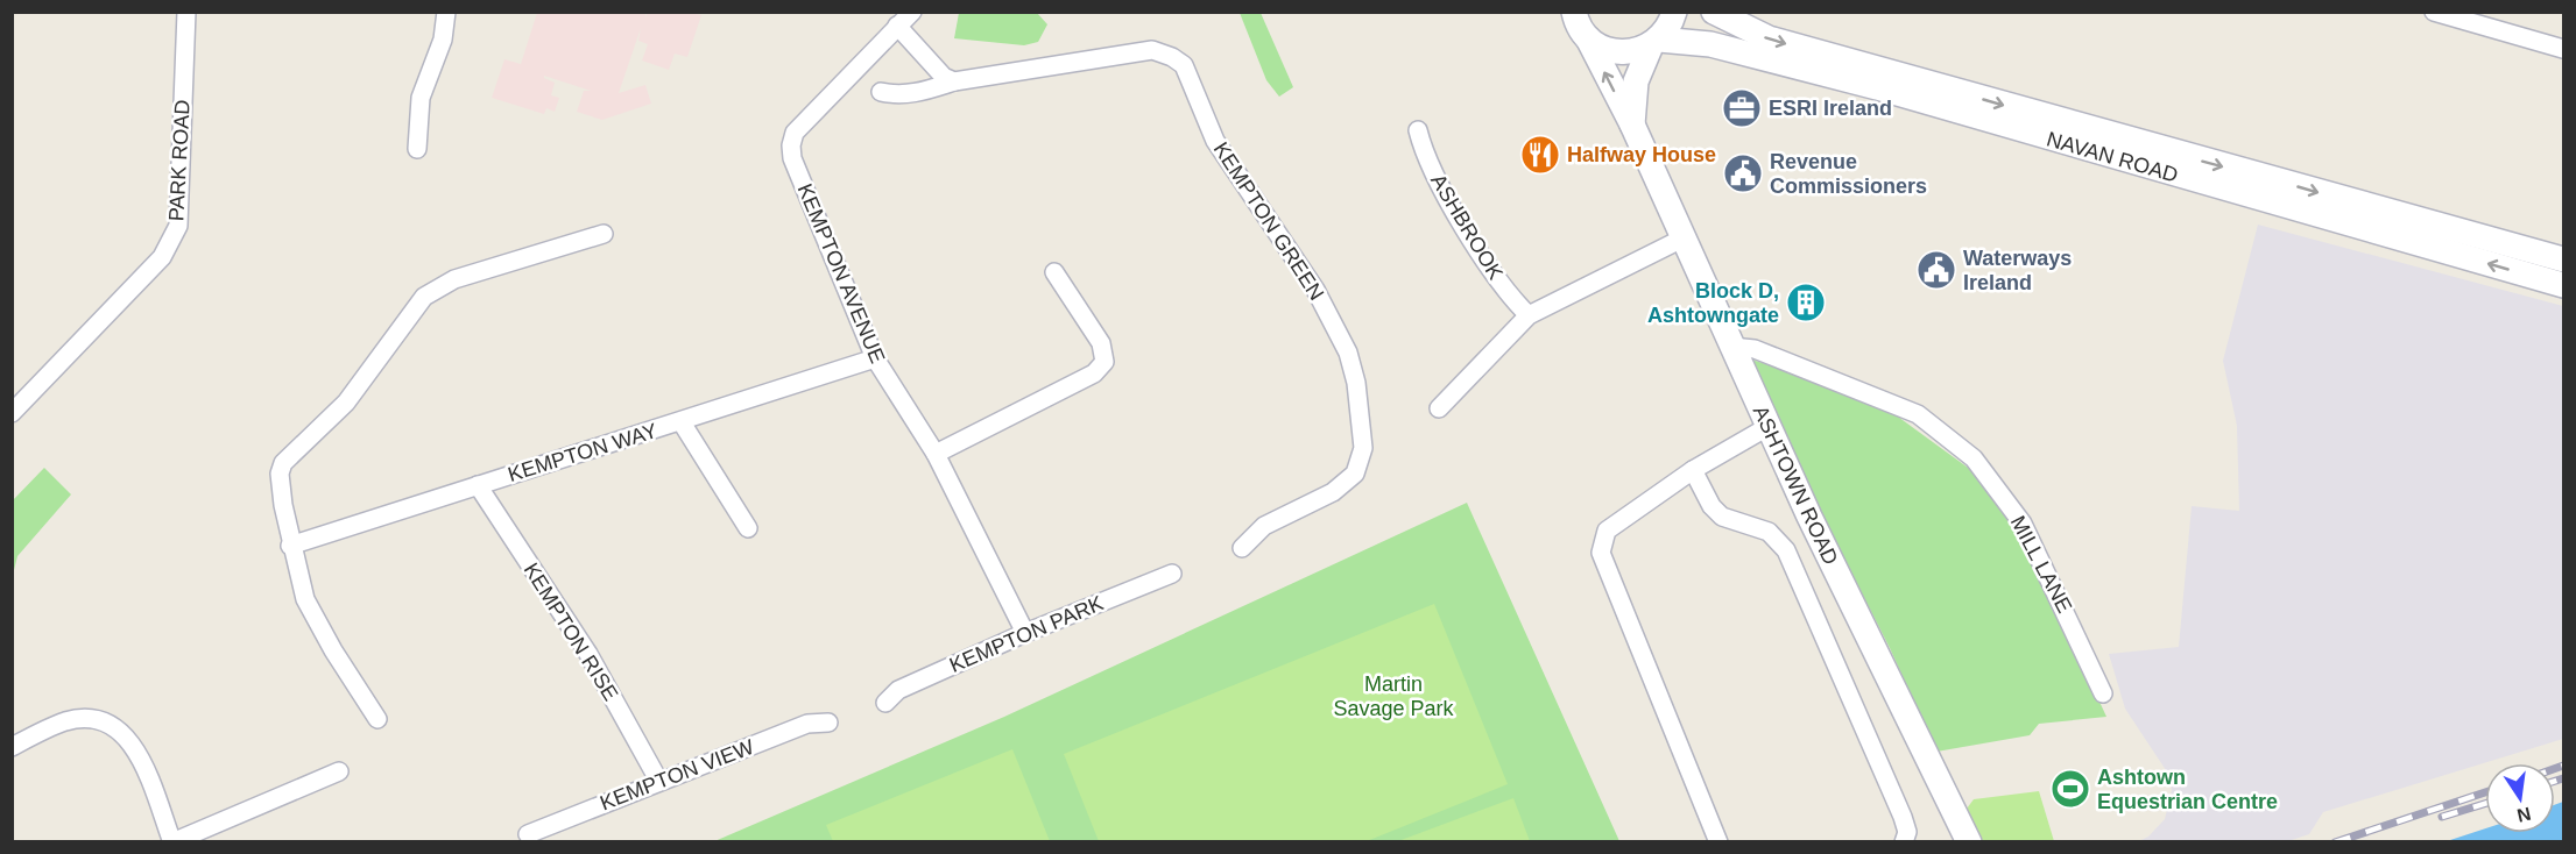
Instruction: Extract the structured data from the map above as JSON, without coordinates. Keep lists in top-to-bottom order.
{
  "streets": {
    "main road": ["NAVAN ROAD", "ASHTOWN ROAD"],
    "street": [
      "PARK ROAD",
      "KEMPTON GREEN",
      "ASHBROOK",
      "KEMPTON AVENUE",
      "KEMPTON WAY",
      "MILL LANE",
      "KEMPTON RISE",
      "KEMPTON PARK",
      "KEMPTON VIEW"
    ]
  },
  "crossings": [
    ["NAVAN ROAD", "ASHTOWN ROAD"],
    ["KEMPTON AVENUE", "KEMPTON WAY"],
    ["KEMPTON AVENUE", "KEMPTON PARK"],
    ["KEMPTON WAY", "KEMPTON RISE"],
    ["ASHTOWN ROAD", "MILL LANE"],
    ["KEMPTON RISE", "KEMPTON VIEW"]
  ],
  "parks": ["Martin Savage Park"],
  "places": {
    "office": ["ESRI Ireland"],
    "restaurant": ["Halfway House"],
    "public building": ["Revenue Commissioners", "Waterways Ireland"],
    "building": ["Block D, Ashtowngate"],
    "sports": ["Ashtown Equestrian Centre"]
  },
  "north": "bottom"
}
